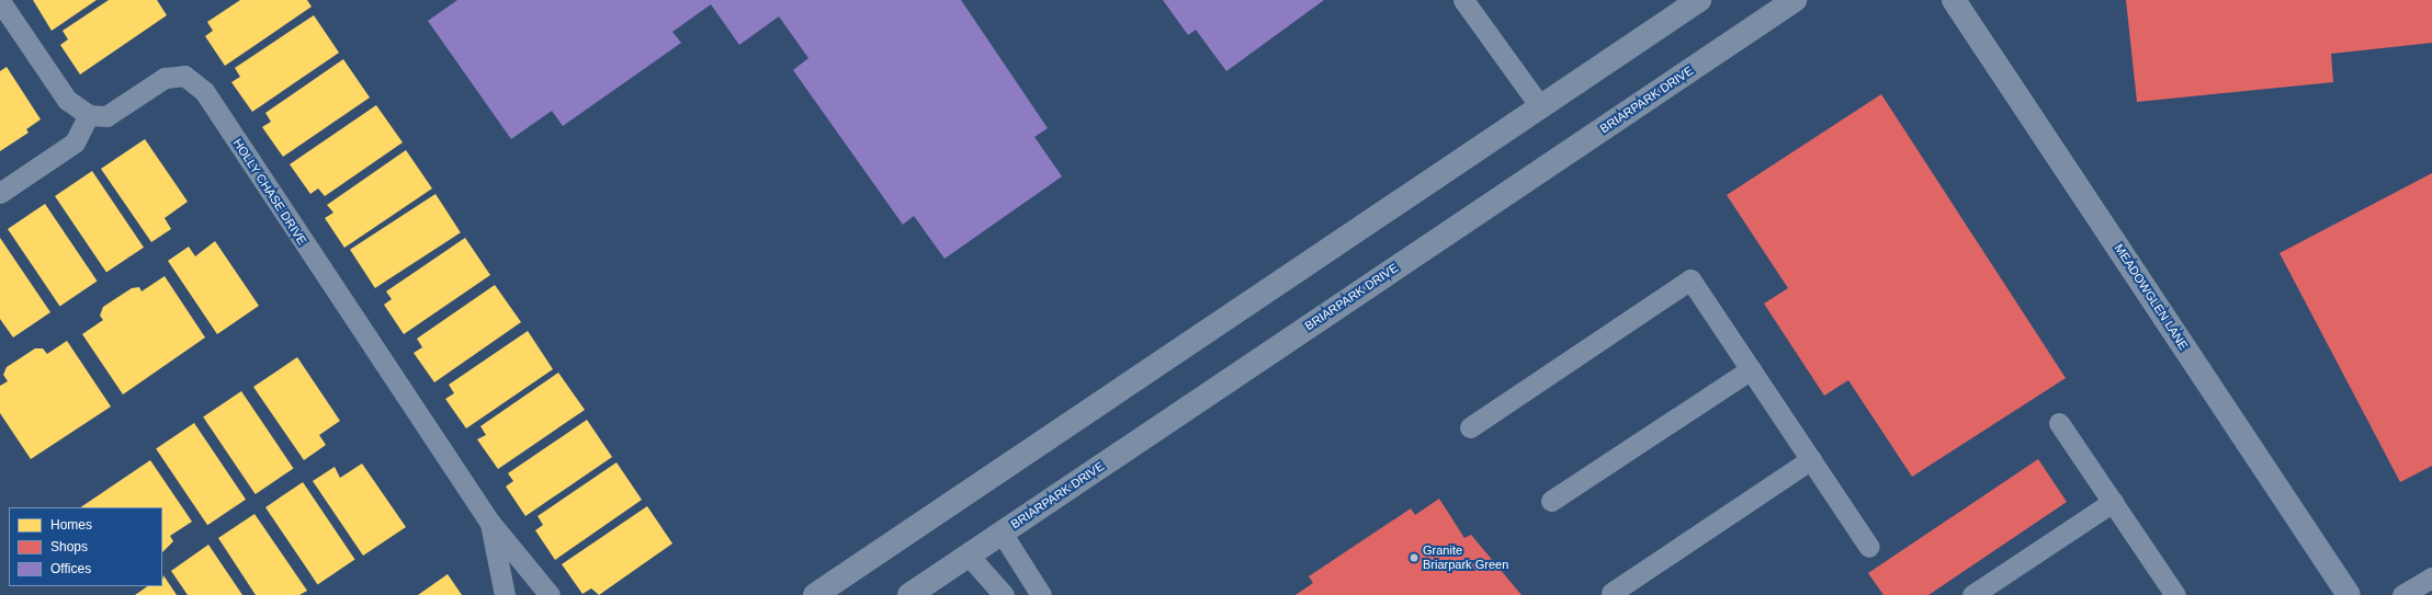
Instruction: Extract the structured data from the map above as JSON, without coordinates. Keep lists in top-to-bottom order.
{
  "streets": {
    "street": ["BRIARPARK DRIVE", "MEADOWGLEN LANE"],
    "lane": ["HOLLY CHASE DRIVE"]
  },
  "places": ["Granite Briarpark Green"],
  "legend": ["Homes", "Shops", "Offices"]
}
